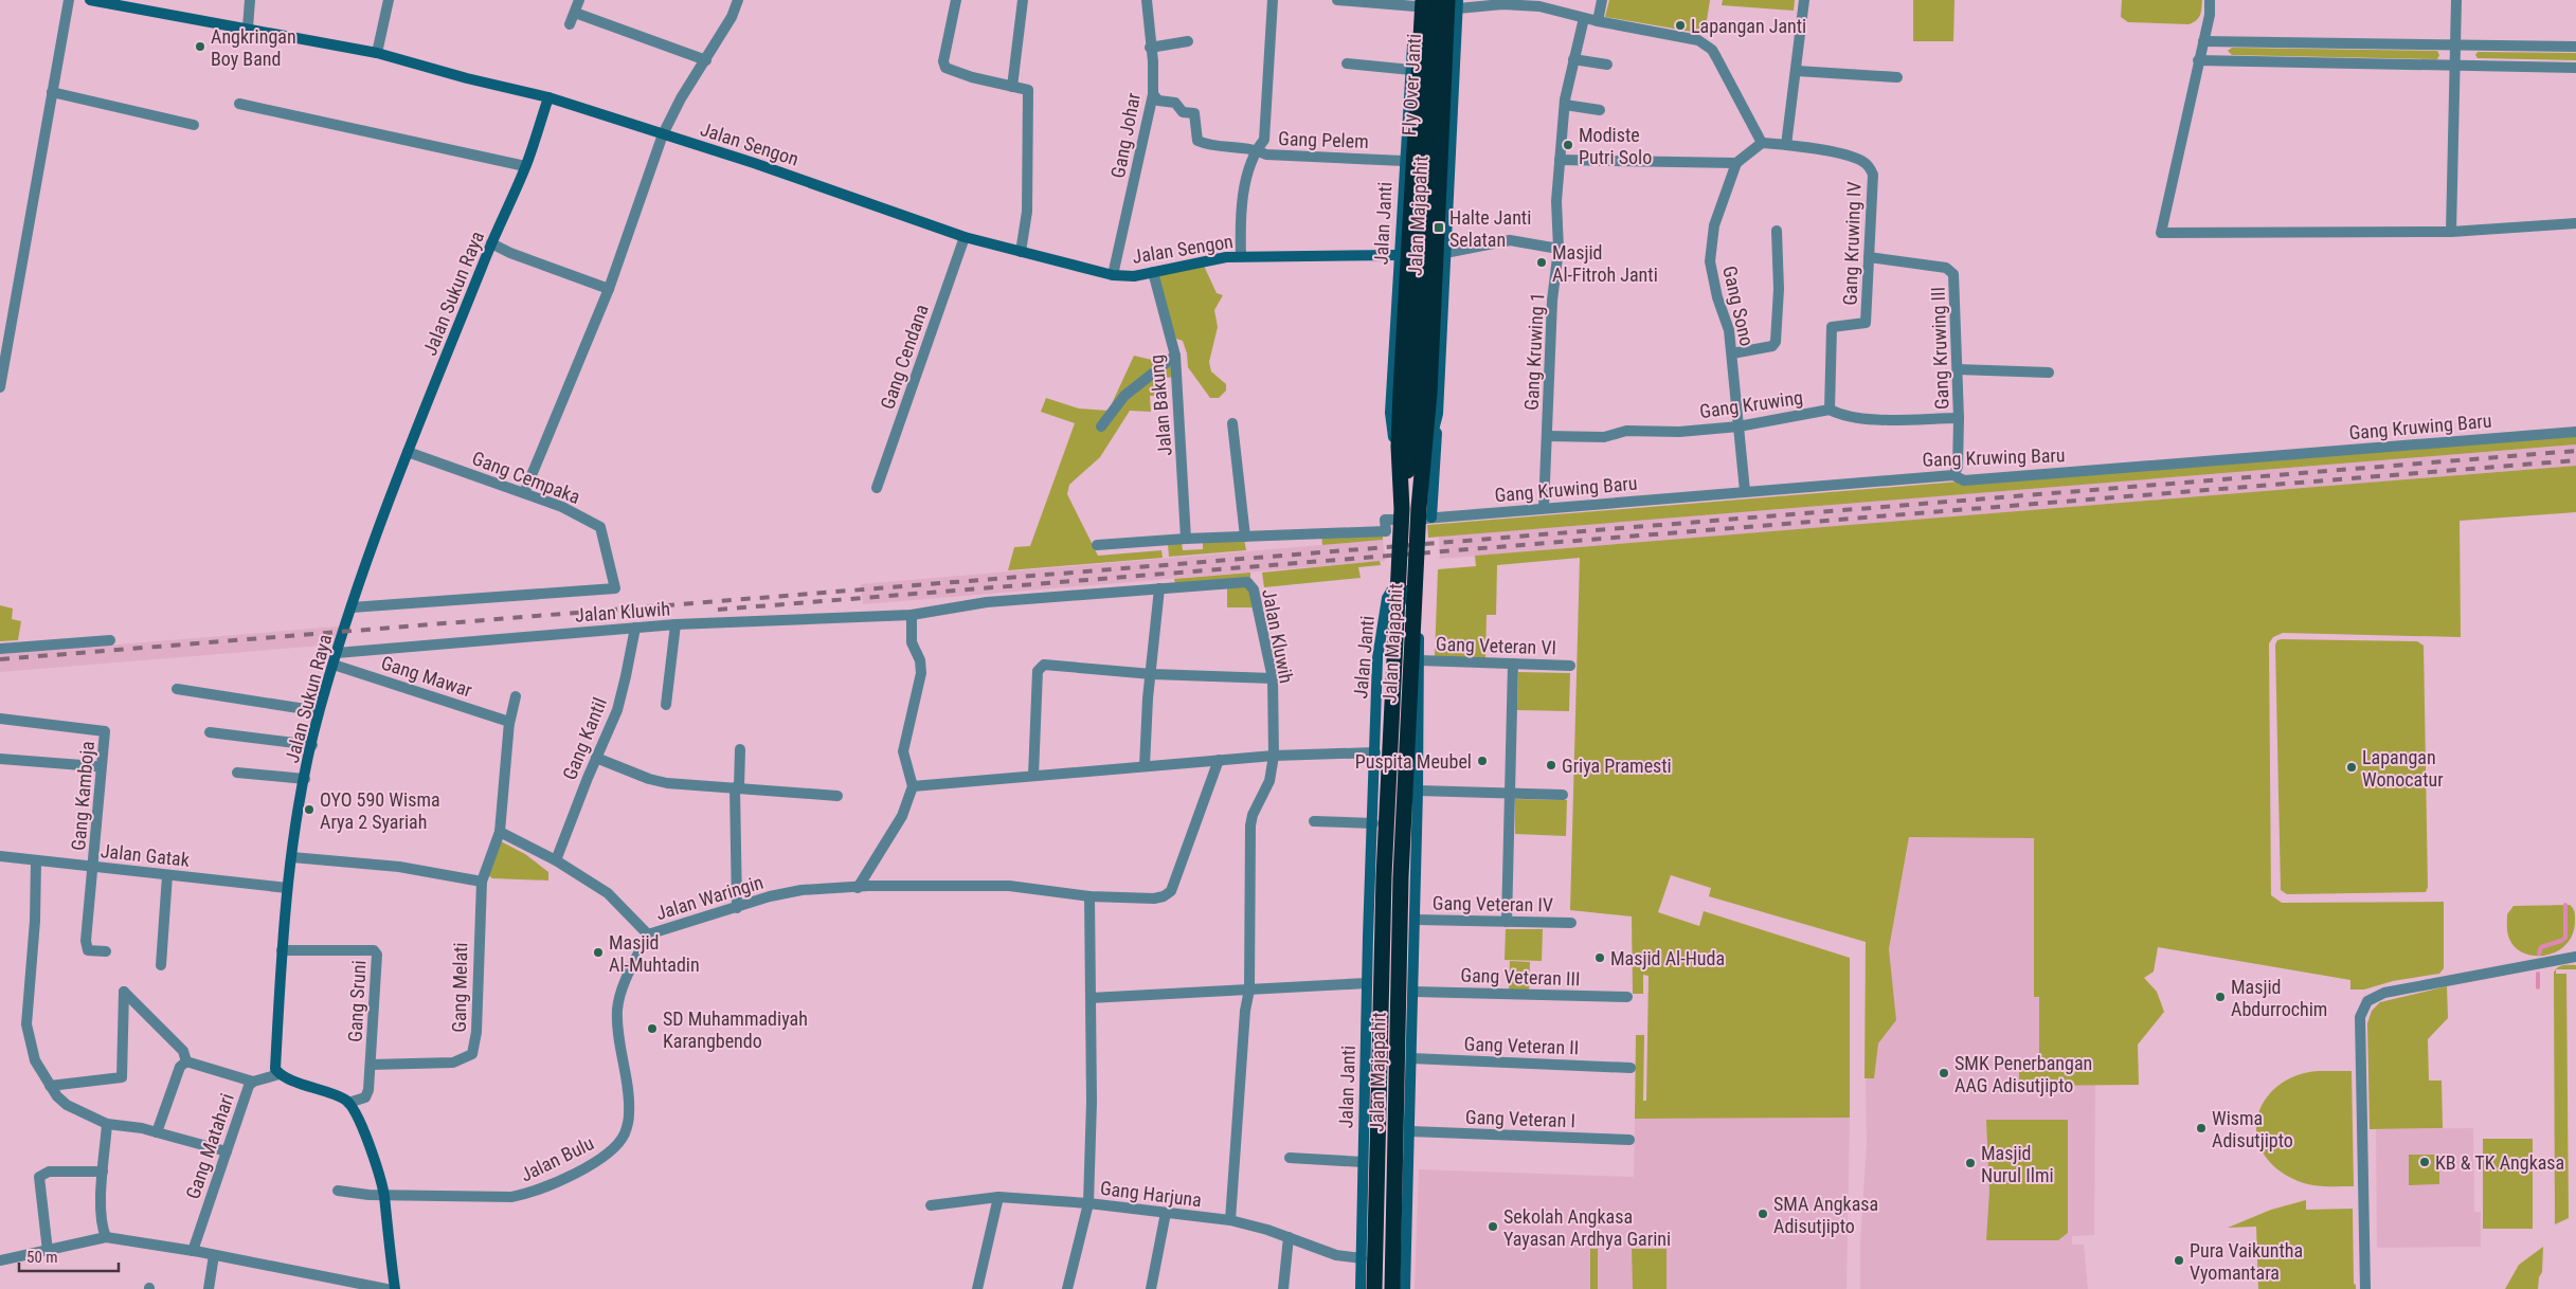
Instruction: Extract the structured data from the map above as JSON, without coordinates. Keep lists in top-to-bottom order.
{
  "streets": {
    "highway": ["Fly Over Janti", "Jalan Majapahit"],
    "street": [
      "Gang Johar",
      "Gang Pelem",
      "Jalan Sengon",
      "Jalan Janti",
      "Gang Kruwing IV",
      "Jalan Sukun Raya",
      "Gang Sono",
      "Gang Kruwing III",
      "Gang Kruwing 1",
      "Gang Cendana",
      "Gang Kruwing",
      "Jalan Bakung",
      "Gang Kruwing Baru",
      "Gang Cempaka",
      "Jalan Kluwih",
      "Gang Veteran VI",
      "Gang Mawar",
      "Gang Kantil",
      "Gang Kamboja",
      "Jalan Gatak",
      "Jalan Waringin",
      "Gang Veteran IV",
      "Gang Veteran III",
      "Gang Melati",
      "Gang Sruni",
      "Gang Veteran II",
      "Gang Veteran I",
      "Gang Matahari",
      "Jalan Bulu",
      "Gang Harjuna"
    ]
  },
  "crossings": [
    ["Fly Over Janti", "Jalan Majapahit"],
    ["Gang Johar", "Gang Pelem"],
    ["Gang Johar", "Jalan Sengon"],
    ["Gang Pelem", "Jalan Janti"],
    ["Jalan Sengon", "Jalan Janti"],
    ["Jalan Sengon", "Jalan Sukun Raya"],
    ["Jalan Sengon", "Gang Cendana"],
    ["Jalan Sengon", "Jalan Bakung"],
    ["Jalan Majapahit", "Jalan Janti"],
    ["Jalan Majapahit", "Gang Kruwing Baru"],
    ["Jalan Janti", "Gang Kruwing Baru"],
    ["Jalan Janti", "Gang Veteran VI"],
    ["Jalan Janti", "Gang Veteran IV"],
    ["Jalan Janti", "Gang Veteran III"],
    ["Jalan Janti", "Gang Veteran II"],
    ["Jalan Janti", "Gang Veteran I"],
    ["Jalan Janti", "Gang Harjuna"],
    ["Gang Kruwing IV", "Gang Kruwing III"],
    ["Gang Kruwing IV", "Gang Kruwing"],
    ["Jalan Sukun Raya", "Gang Cempaka"],
    ["Jalan Sukun Raya", "Jalan Kluwih"],
    ["Jalan Sukun Raya", "Gang Mawar"],
    ["Jalan Sukun Raya", "Jalan Gatak"],
    ["Jalan Sukun Raya", "Gang Sruni"],
    ["Jalan Sukun Raya", "Gang Matahari"],
    ["Gang Sono", "Gang Kruwing"],
    ["Gang Sono", "Gang Kruwing Baru"],
    ["Gang Kruwing III", "Gang Kruwing"],
    ["Gang Kruwing III", "Gang Kruwing Baru"],
    ["Gang Kruwing 1", "Gang Kruwing"],
    ["Gang Kruwing 1", "Gang Kruwing Baru"],
    ["Jalan Kluwih", "Gang Kantil"],
    ["Jalan Kluwih", "Gang Harjuna"],
    ["Gang Kantil", "Jalan Waringin"],
    ["Gang Kamboja", "Jalan Gatak"],
    ["Jalan Waringin", "Jalan Bulu"],
    ["Gang Melati", "Gang Sruni"]
  ],
  "places": {
    "other": [
      "Lapangan Janti",
      "Angkringan Boy Band",
      "Modiste Putri Solo",
      "Masjid Al-Fitroh Janti",
      "Puspita Meubel",
      "Griya Pramesti",
      "Lapangan Wonocatur",
      "OYO 590 Wisma Arya 2 Syariah",
      "Masjid Al-Muhtadin",
      "Masjid Al-Huda",
      "Masjid Abdurrochim",
      "SD Muhammadiyah Karangbendo",
      "SMK Penerbangan AAG Adisutjipto",
      "Wisma Adisutjipto",
      "KB & TK Angkasa",
      "Masjid Nurul Ilmi",
      "SMA Angkasa Adisutjipto",
      "Sekolah Angkasa Yayasan Ardhya Garini",
      "Pura Vaikuntha Vyomantara"
    ],
    "transit": ["Halte Janti Selatan"]
  },
  "scale_bar": "50 m"
}
